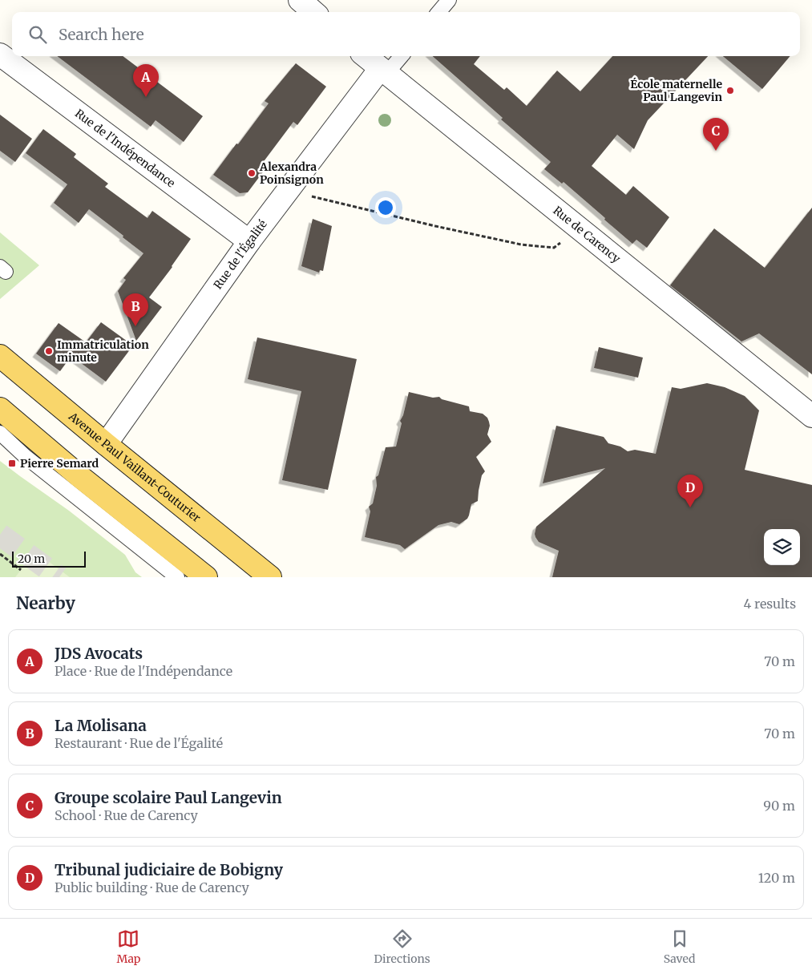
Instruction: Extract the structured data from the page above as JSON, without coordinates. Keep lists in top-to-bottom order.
{
  "streets": {
    "main road": ["Avenue Paul Vaillant-Couturier"],
    "street": ["Rue de l'Indépendance", "Rue de Carency", "Rue de l'Égalité"]
  },
  "crossings": [
    ["Rue de l'Indépendance", "Rue de l'Égalité"],
    ["Rue de Carency", "Rue de l'Égalité"],
    ["Rue de l'Égalité", "Avenue Paul Vaillant-Couturier"]
  ],
  "places": {
    "other": ["École maternelle Paul Langevin", "Alexandra Poinsignon", "Immatriculation minute"],
    "transit": ["Pierre Semard"]
  },
  "scale_bar": "20 m",
  "page": {
    "search": "Search here",
    "pins": [
      "A",
      "C",
      "B",
      "D"
    ],
    "scale": "20 m",
    "heading": ["Nearby", "4 results"],
    "list": [
      {
        "mark": "A",
        "name": "JDS Avocats",
        "note": "Place · Rue de l'Indépendance",
        "value": "70 m"
      },
      {
        "mark": "B",
        "name": "La Molisana",
        "note": "Restaurant · Rue de l'Égalité",
        "value": "70 m"
      },
      {
        "mark": "C",
        "name": "Groupe scolaire Paul Langevin",
        "note": "School · Rue de Carency",
        "value": "90 m"
      },
      {
        "mark": "D",
        "name": "Tribunal judiciaire de Bobigny",
        "note": "Public building · Rue de Carency",
        "value": "120 m"
      }
    ],
    "nav": ["Map", "Directions", "Saved"]
  }
}
